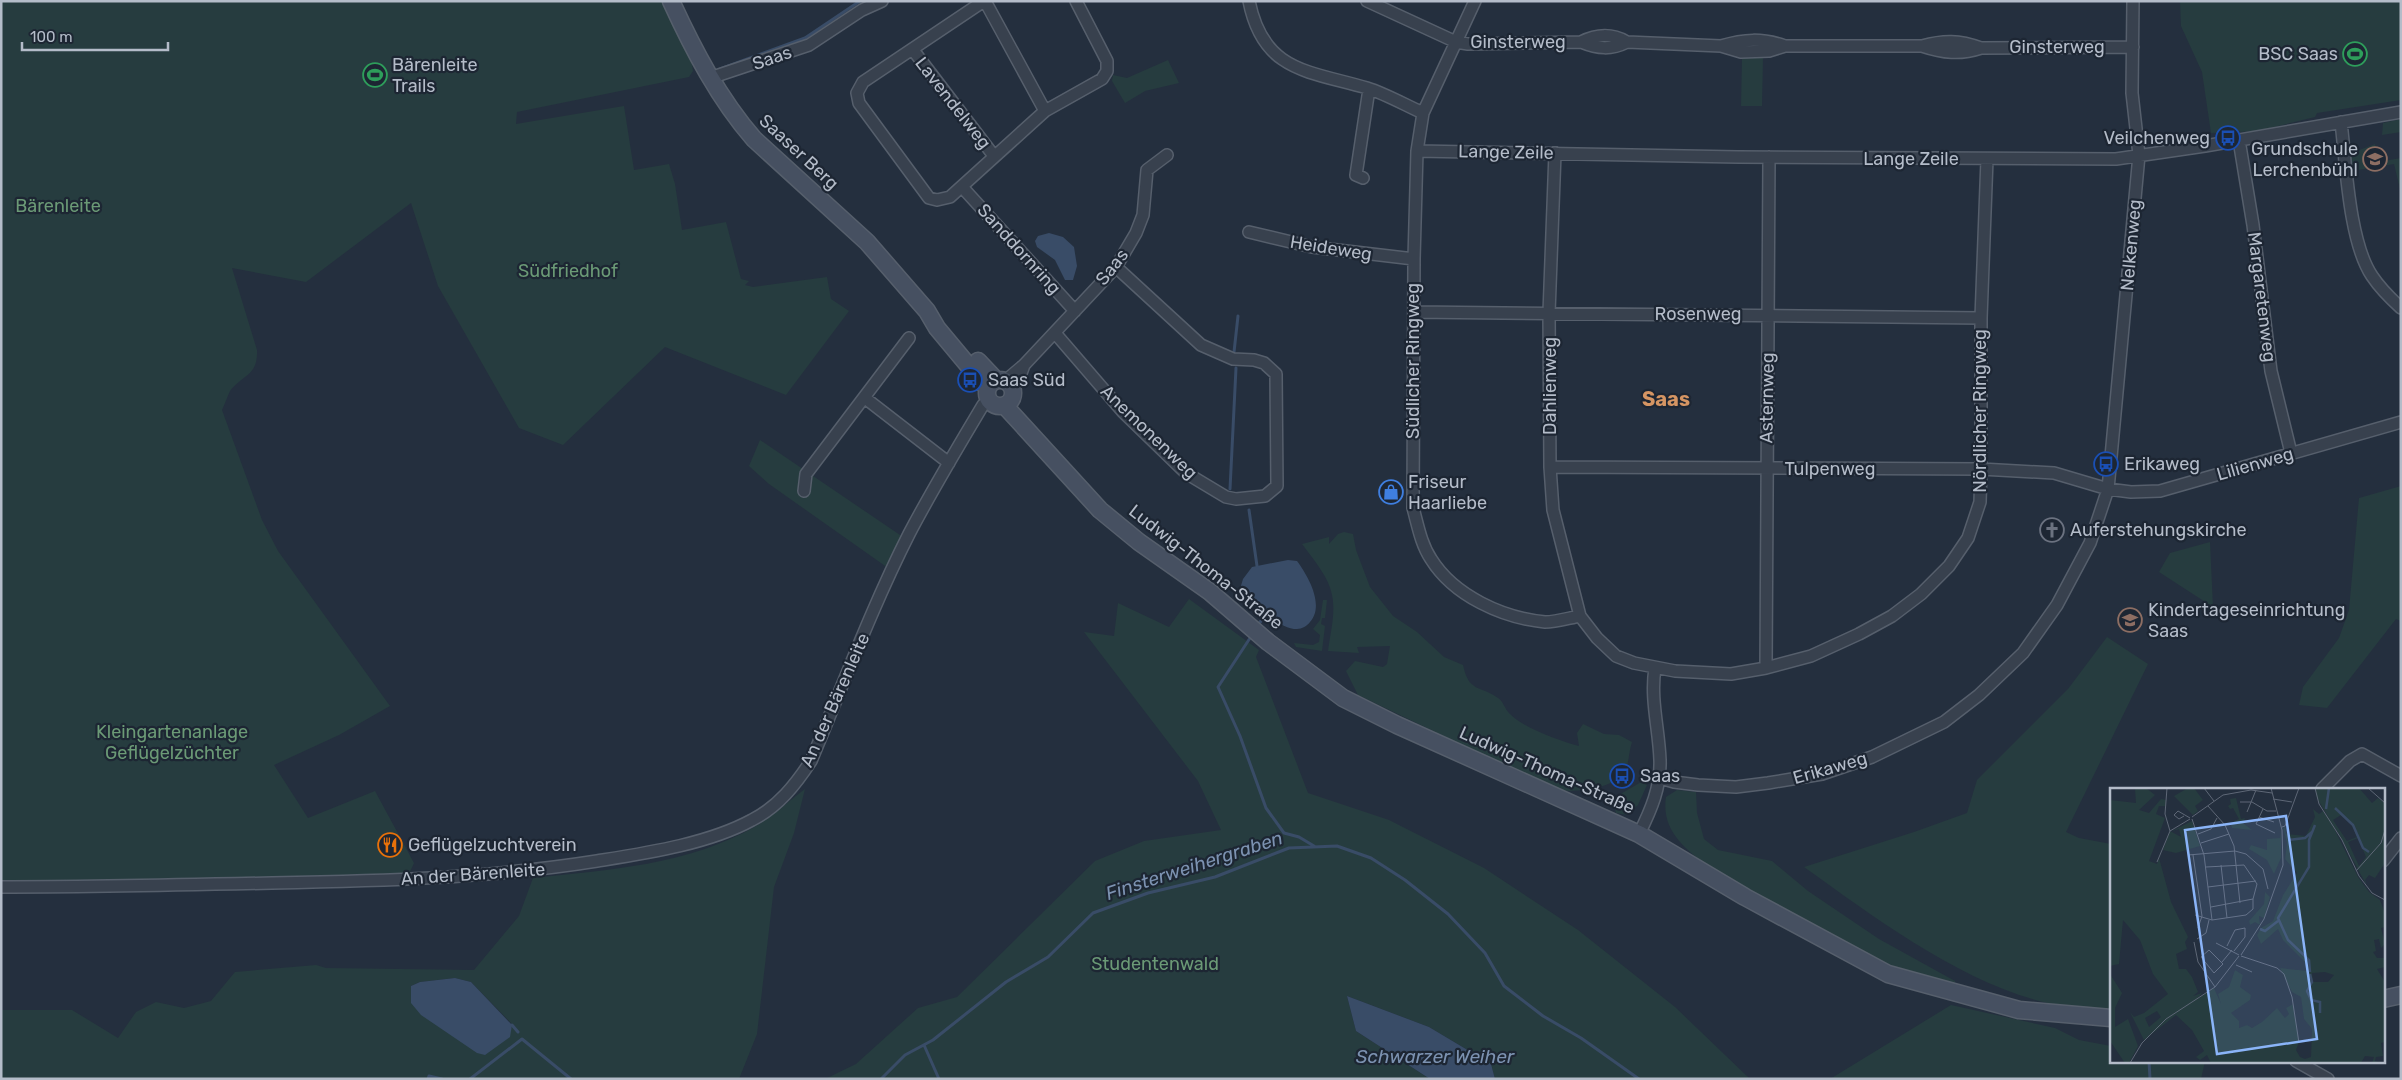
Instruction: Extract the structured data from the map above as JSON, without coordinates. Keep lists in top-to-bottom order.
{
  "streets": {
    "street": [
      "Ginsterweg",
      "Saas",
      "Lavendelweg",
      "Saaser Berg",
      "Lange Zeile",
      "Nelkenweg",
      "Heideweg",
      "Sanddornring",
      "Margaretenweg",
      "Rosenweg",
      "Südlicher Ringweg",
      "Dahlienweg",
      "Asternweg",
      "Nördlicher Ringweg",
      "Anemonenweg",
      "Lilienweg",
      "Tulpenweg",
      "Ludwig-Thoma-Straße",
      "An der Bärenleite",
      "Erikaweg"
    ]
  },
  "crossings": [
    ["Ginsterweg", "Nelkenweg"],
    ["Ginsterweg", "Südlicher Ringweg"],
    ["Saas", "Saaser Berg"],
    ["Saas", "Sanddornring"],
    ["Saas", "Anemonenweg"],
    ["Saas", "Ludwig-Thoma-Straße"],
    ["Saas", "An der Bärenleite"],
    ["Lavendelweg", "Sanddornring"],
    ["Saaser Berg", "Ludwig-Thoma-Straße"],
    ["Saaser Berg", "An der Bärenleite"],
    ["Lange Zeile", "Nelkenweg"],
    ["Lange Zeile", "Margaretenweg"],
    ["Lange Zeile", "Südlicher Ringweg"],
    ["Lange Zeile", "Dahlienweg"],
    ["Lange Zeile", "Asternweg"],
    ["Lange Zeile", "Nördlicher Ringweg"],
    ["Nelkenweg", "Lilienweg"],
    ["Nelkenweg", "Tulpenweg"],
    ["Nelkenweg", "Erikaweg"],
    ["Heideweg", "Südlicher Ringweg"],
    ["Margaretenweg", "Lilienweg"],
    ["Rosenweg", "Südlicher Ringweg"],
    ["Rosenweg", "Dahlienweg"],
    ["Rosenweg", "Asternweg"],
    ["Rosenweg", "Nördlicher Ringweg"],
    ["Südlicher Ringweg", "Dahlienweg"],
    ["Südlicher Ringweg", "Nördlicher Ringweg"],
    ["Dahlienweg", "Nördlicher Ringweg"],
    ["Dahlienweg", "Tulpenweg"],
    ["Asternweg", "Nördlicher Ringweg"],
    ["Asternweg", "Tulpenweg"],
    ["Nördlicher Ringweg", "Tulpenweg"],
    ["Lilienweg", "Tulpenweg"],
    ["Lilienweg", "Erikaweg"],
    ["Tulpenweg", "Erikaweg"],
    ["Ludwig-Thoma-Straße", "An der Bärenleite"]
  ],
  "districts": ["Saas"],
  "water": ["Finsterweihergraben", "Schwarzer Weiher"],
  "parks": [
    "Bärenleite",
    "Südfriedhof",
    "Kleingartenanlage Geflügelzüchter",
    "Studentenwald"
  ],
  "places": {
    "sports": ["BSC Saas", "Bärenleite Trails"],
    "bus stop": [
      "Veilchenweg",
      "Saas Süd",
      "Erikaweg",
      "Saas"
    ],
    "school or university": ["Grundschule Lerchenbühl", "Kindertageseinrichtung Saas"],
    "shop": ["Friseur Haarliebe"],
    "church": ["Auferstehungskirche"],
    "restaurant": ["Geflügelzuchtverein"]
  },
  "scale_bar": "100 m"
}
